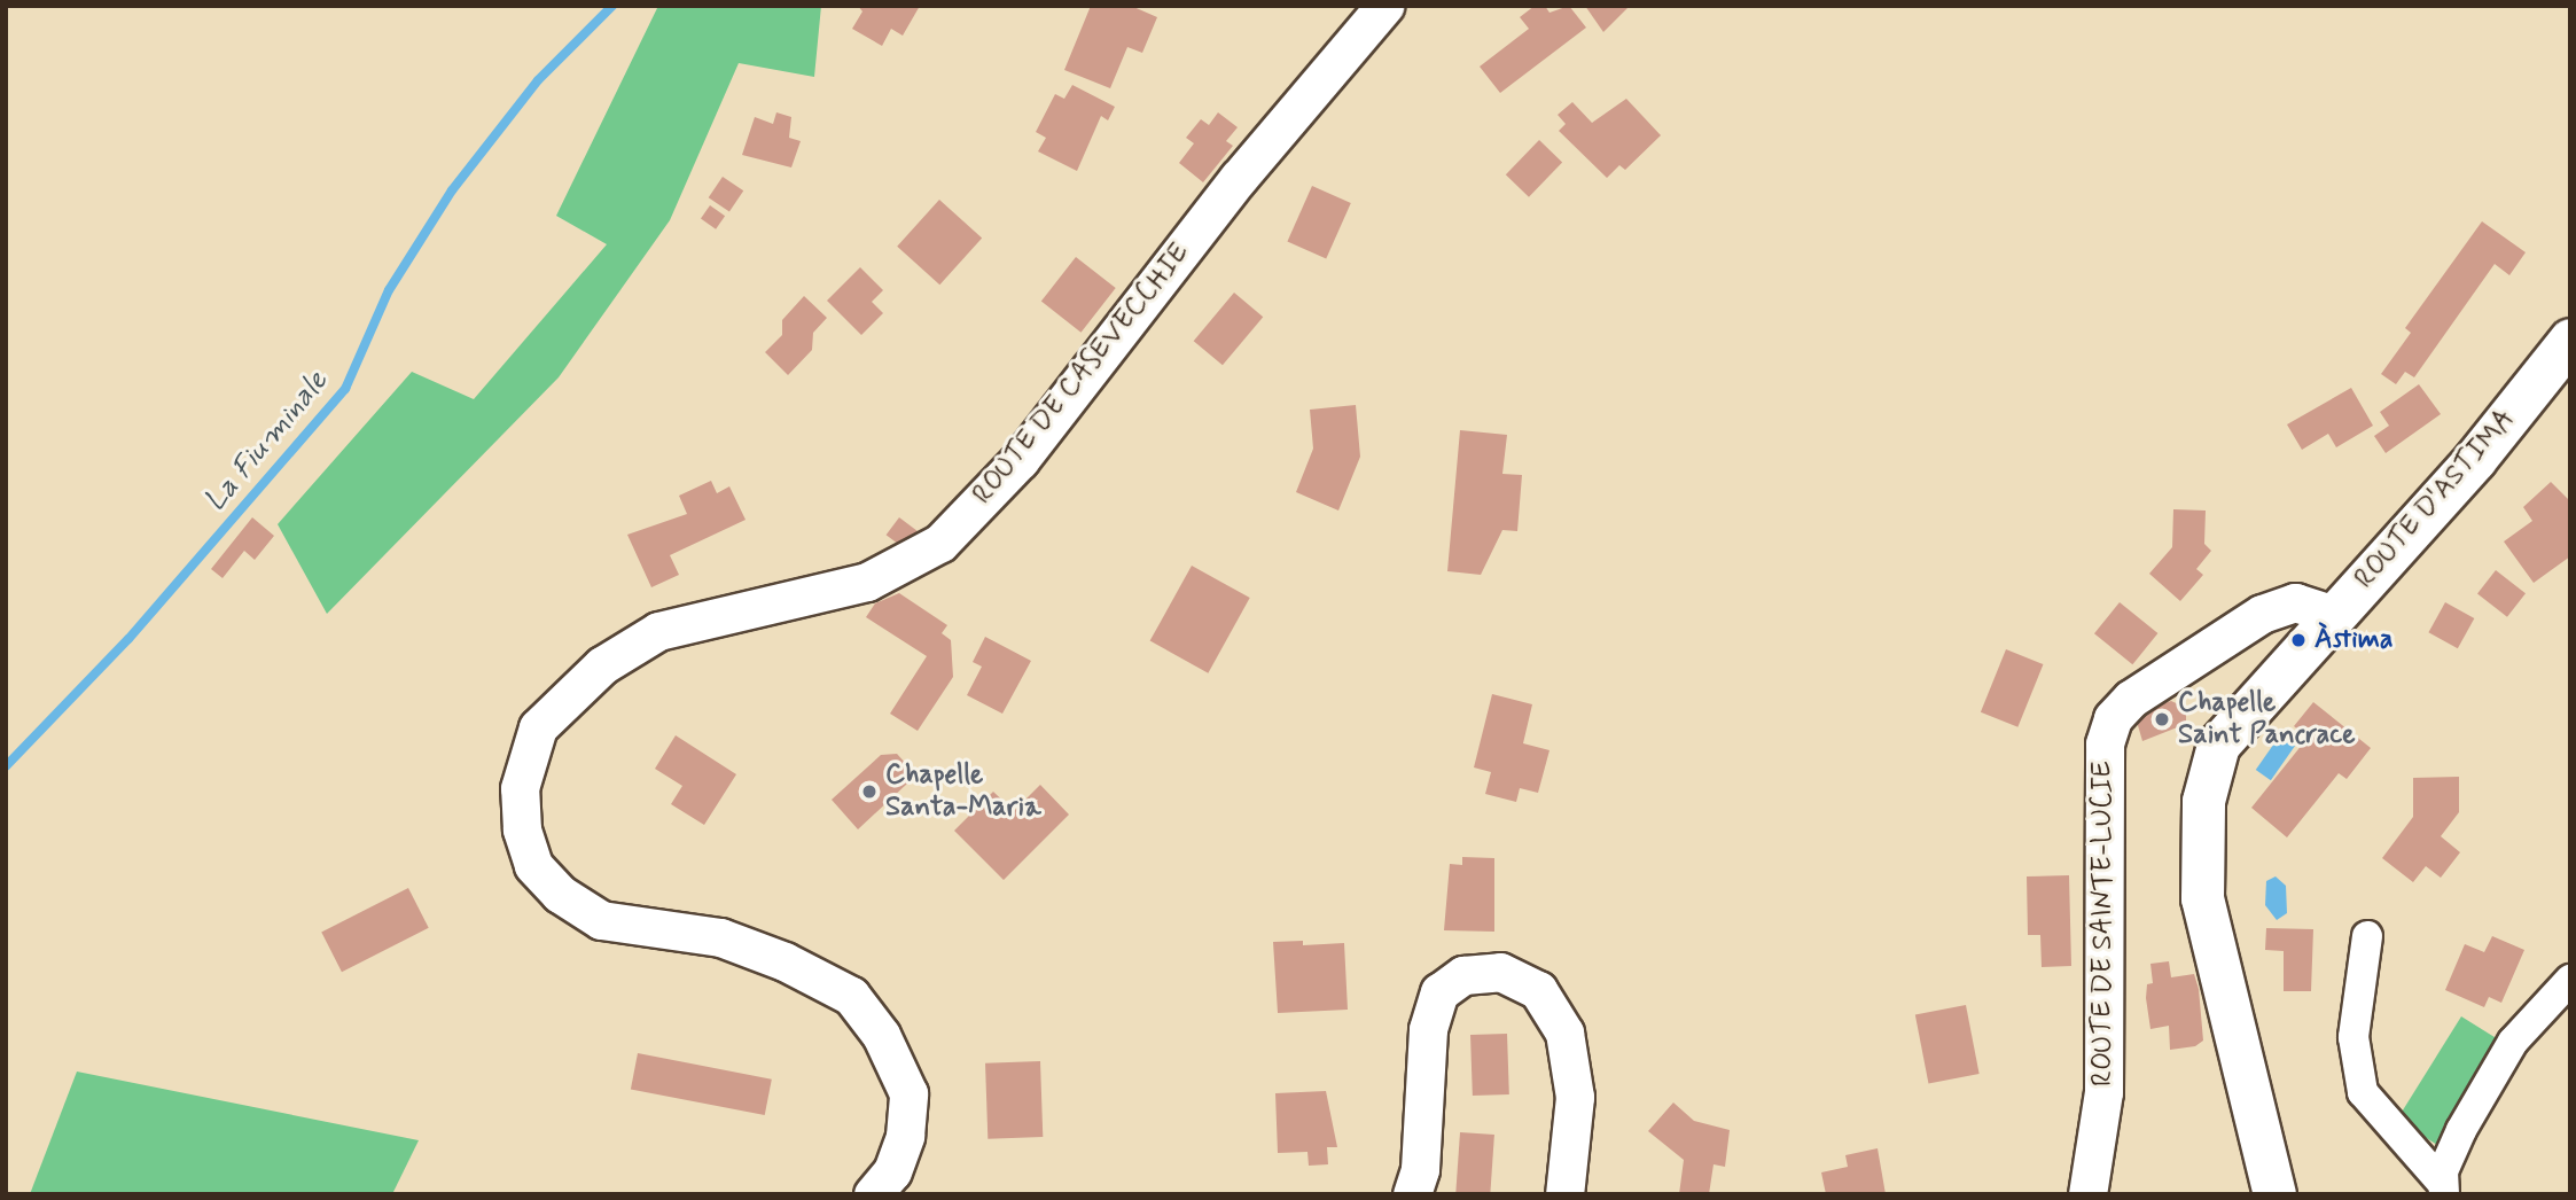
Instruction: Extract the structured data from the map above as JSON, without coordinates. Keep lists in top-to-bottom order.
{
  "streets": {
    "main road": ["ROUTE D'ASTIMA"],
    "street": ["ROUTE DE CASEVECCHIE", "ROUTE DE SAINTE-LUCIE"]
  },
  "crossings": [
    ["ROUTE D'ASTIMA", "ROUTE DE SAINTE-LUCIE"]
  ],
  "water": ["La Fiuminale"],
  "places": ["Àstima", "Chapelle Saint Pancrace", "Chapelle Santa-Maria"]
}
